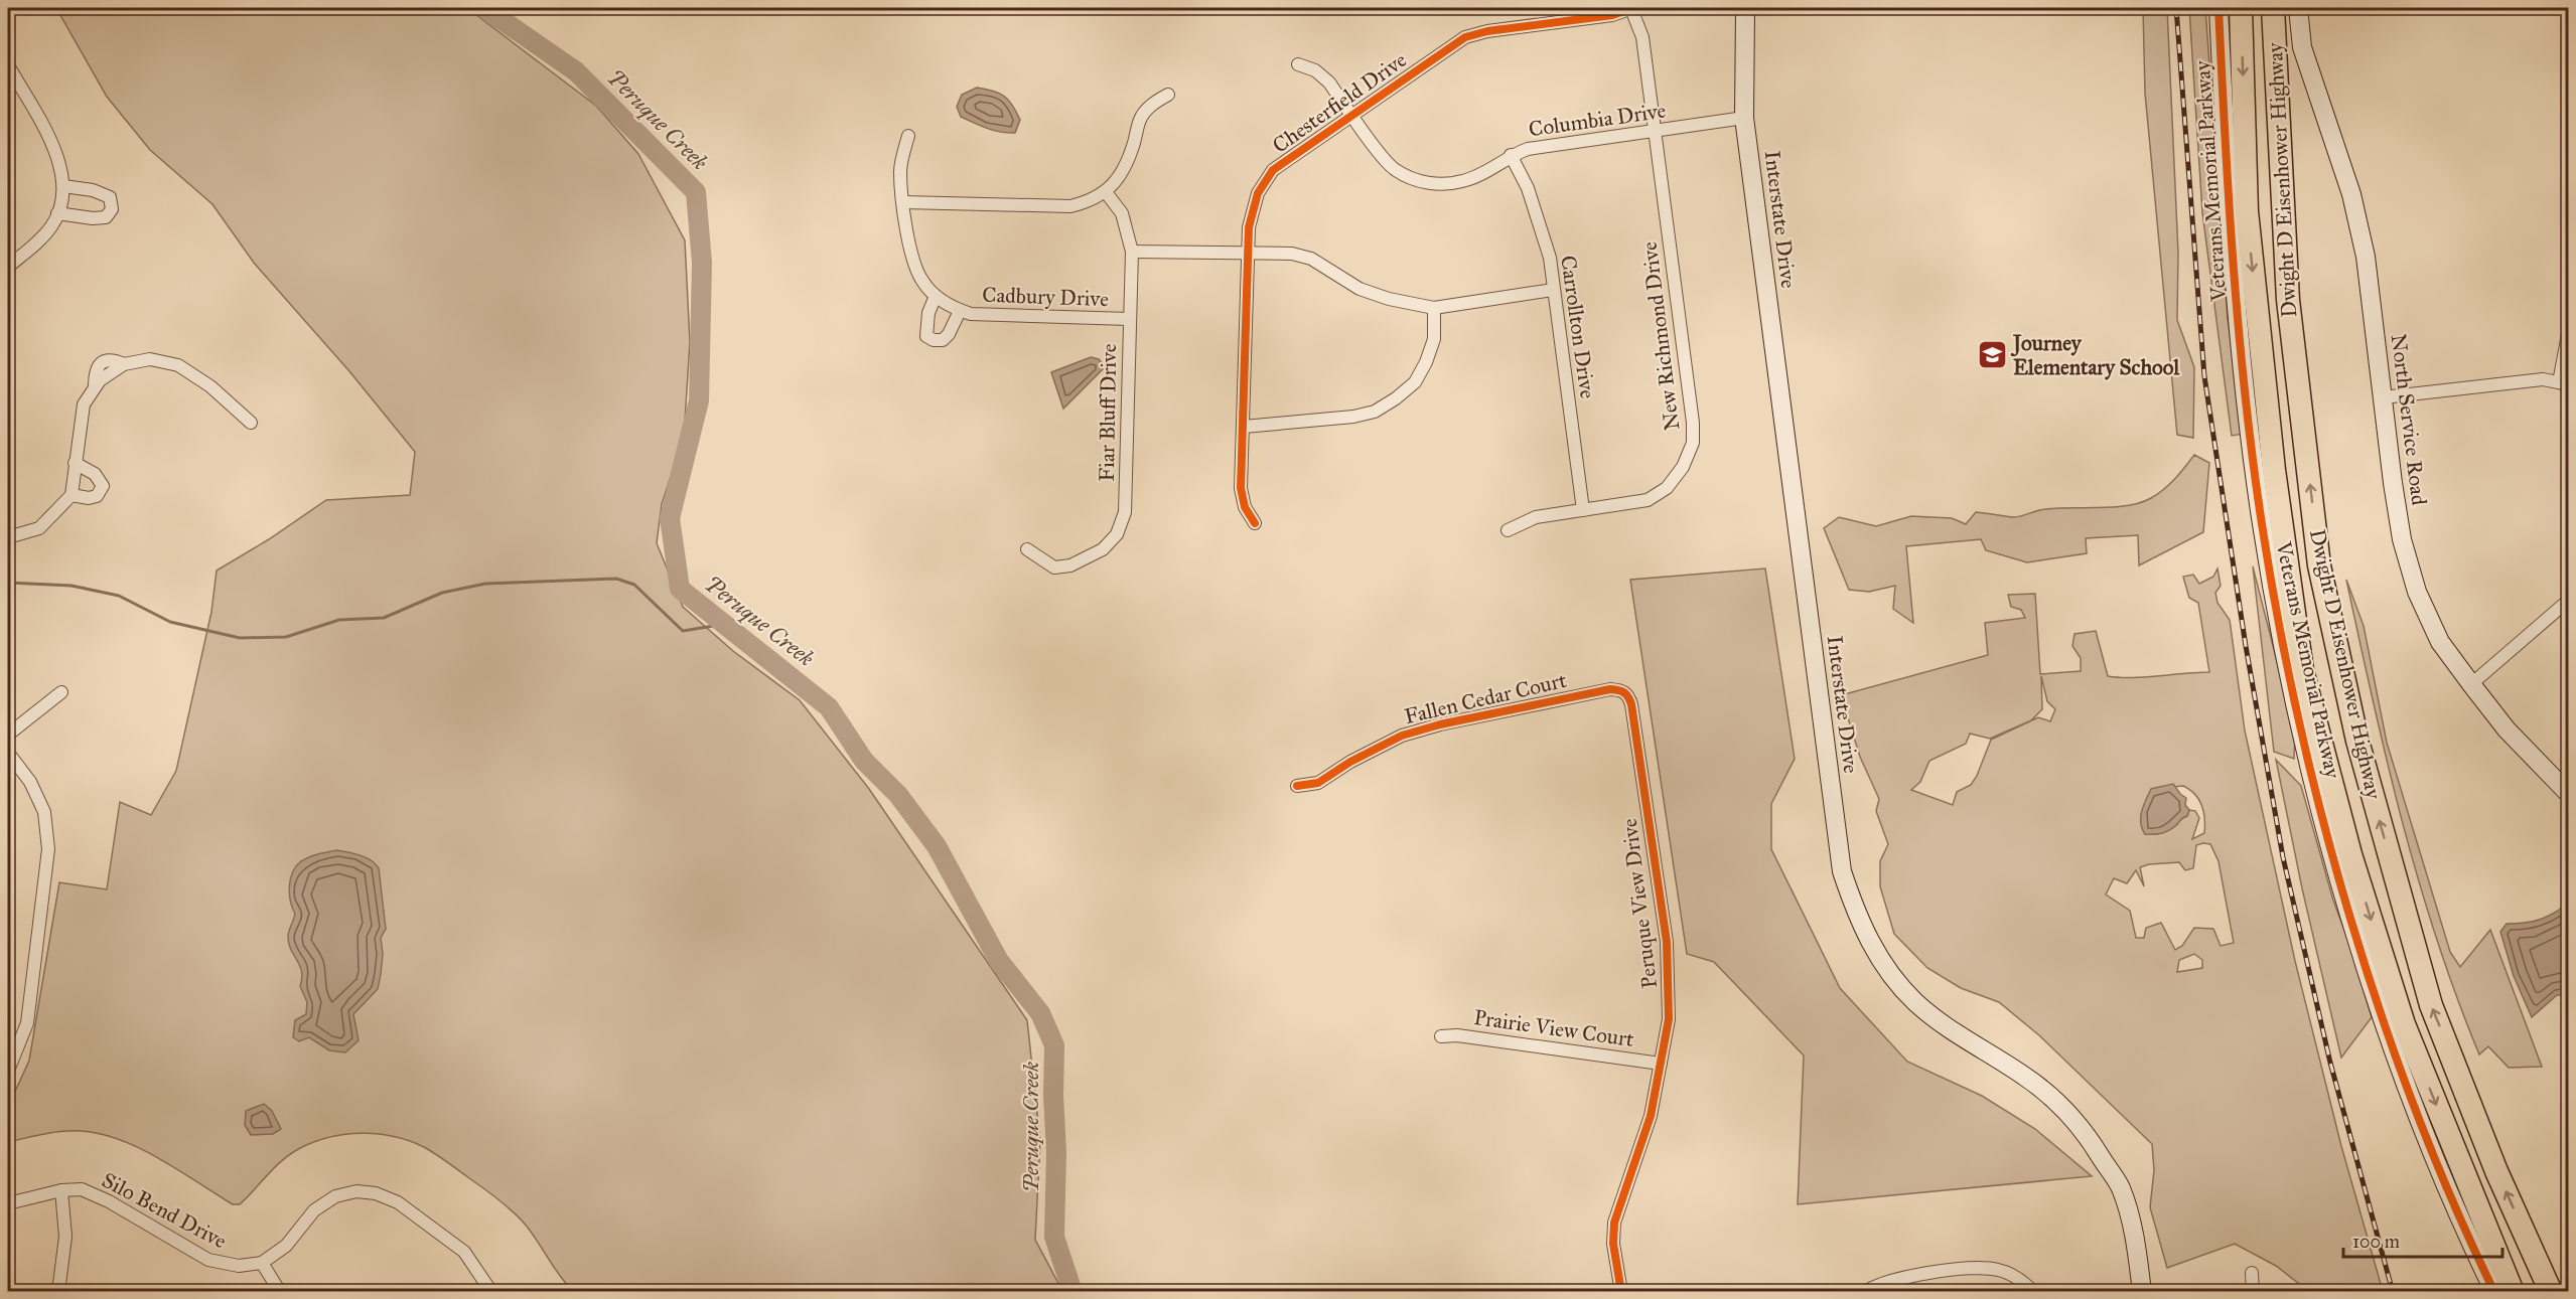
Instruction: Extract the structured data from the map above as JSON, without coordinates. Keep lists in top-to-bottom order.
{
  "streets": {
    "highway": ["Dwight D Eisenhower Highway"],
    "street": [
      "Chesterfield Drive",
      "Columbia Drive",
      "Veterans Memorial Parkway",
      "Interstate Drive",
      "Cadbury Drive",
      "Carrollton Drive",
      "New Richmond Drive",
      "Fiar Bluff Drive",
      "North Service Road",
      "Fallen Cedar Court",
      "Peruque View Drive",
      "Prairie View Court",
      "Silo Bend Drive"
    ]
  },
  "crossings": [
    ["Chesterfield Drive", "Columbia Drive"],
    ["Chesterfield Drive", "New Richmond Drive"],
    ["Columbia Drive", "Interstate Drive"],
    ["Columbia Drive", "Carrollton Drive"],
    ["Columbia Drive", "New Richmond Drive"],
    ["Cadbury Drive", "Fiar Bluff Drive"],
    ["Carrollton Drive", "New Richmond Drive"],
    ["Fallen Cedar Court", "Peruque View Drive"],
    ["Peruque View Drive", "Prairie View Court"]
  ],
  "water": ["Peruque Creek"],
  "places": {
    "school or university": ["Journey Elementary School"]
  },
  "scale_bar": "100 m"
}
